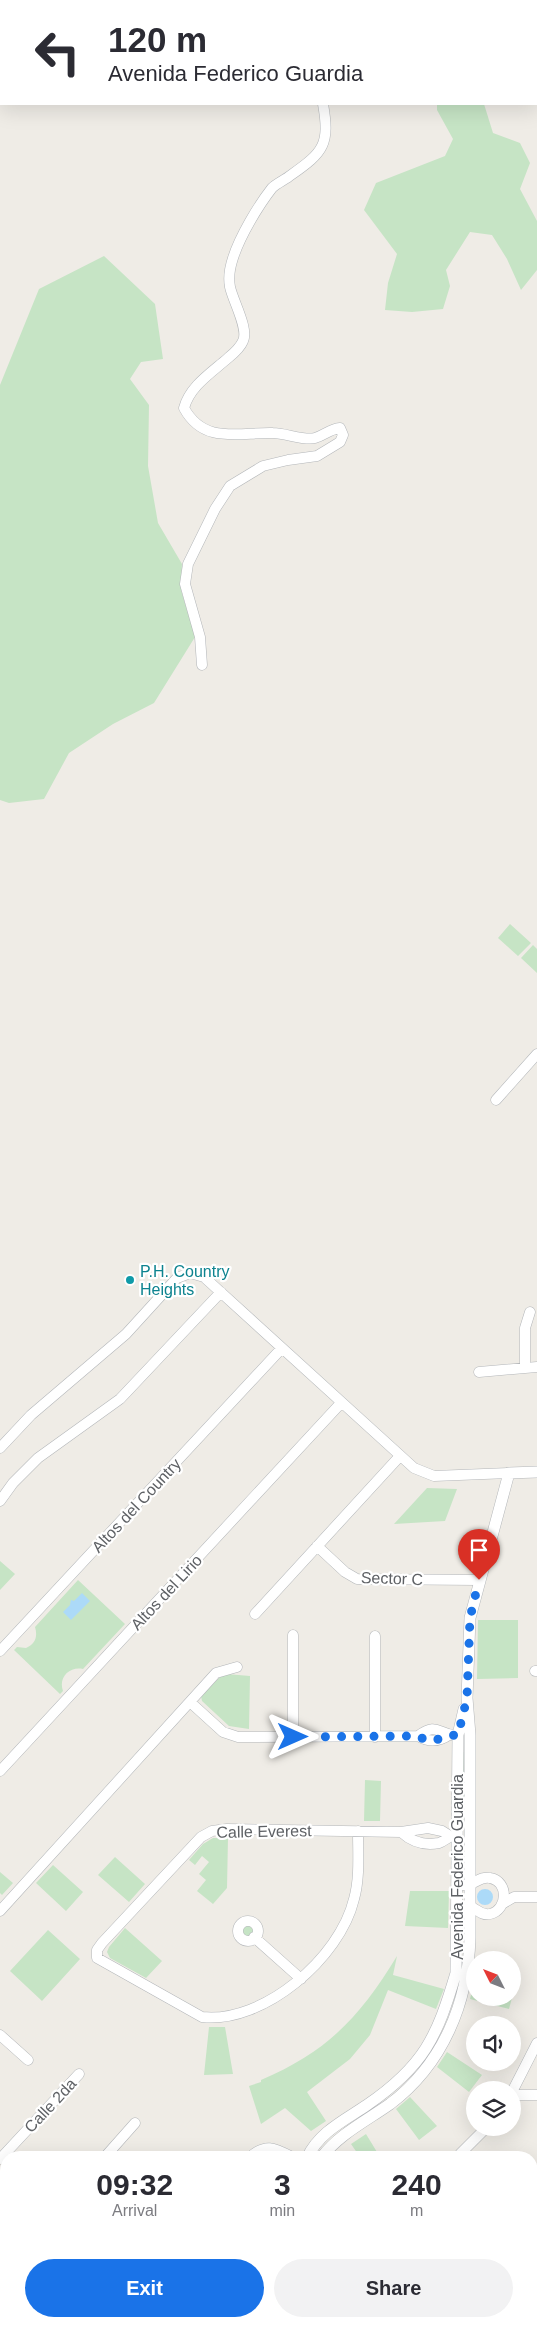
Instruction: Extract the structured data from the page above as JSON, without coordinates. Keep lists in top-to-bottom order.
{
  "streets": {
    "street": [
      "Altos del Country",
      "Sector C",
      "Altos del Lirio",
      "Calle Everest",
      "Avenida Federico Guardia",
      "Calle 2da"
    ]
  },
  "crossings": [
    ["Sector C", "Avenida Federico Guardia"],
    ["Calle Everest", "Avenida Federico Guardia"]
  ],
  "places": ["P.H. Country Heights"],
  "north": "top left",
  "page": {
    "turn": ["120 m", "Avenida Federico Guardia"],
    "eta": [
      "09:32",
      "Arrival",
      "3",
      "min",
      "240",
      "m"
    ],
    "buttons": ["Exit", "Share"]
  }
}
